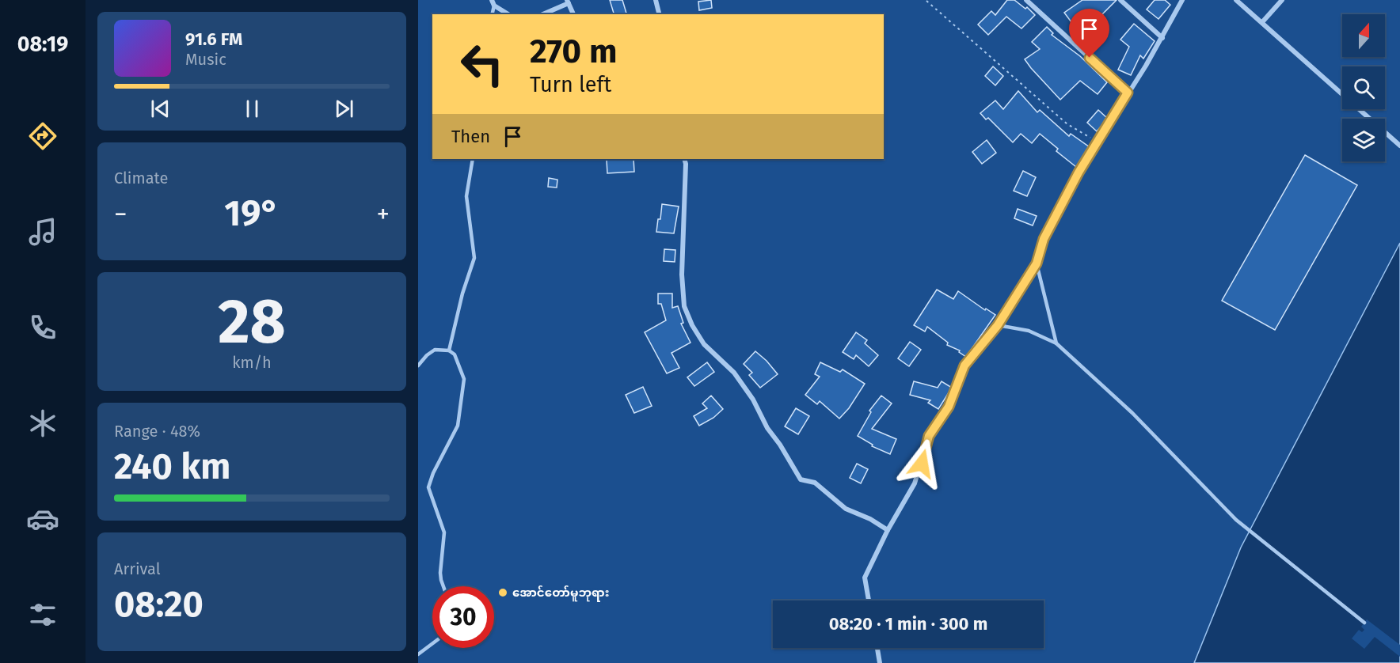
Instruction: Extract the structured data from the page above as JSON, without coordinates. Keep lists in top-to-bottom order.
{
  "places": ["အောင်တော်မူဘုရား"],
  "north": "top",
  "page": {
    "tabs": "08:19",
    "turn": ["270 m", "Turn left"],
    "song": ["91.6 FM", "Music"],
    "then": "Then",
    "tile": [
      "Climate",
      ["28", "km/h"],
      ["Range · 48%", "240 km"],
      ["Arrival", "08:20"]
    ],
    "heat": ["−", "19°", "+"],
    "limit": "30",
    "trip": "08:20 · 1 min · 300 m"
  }
}
